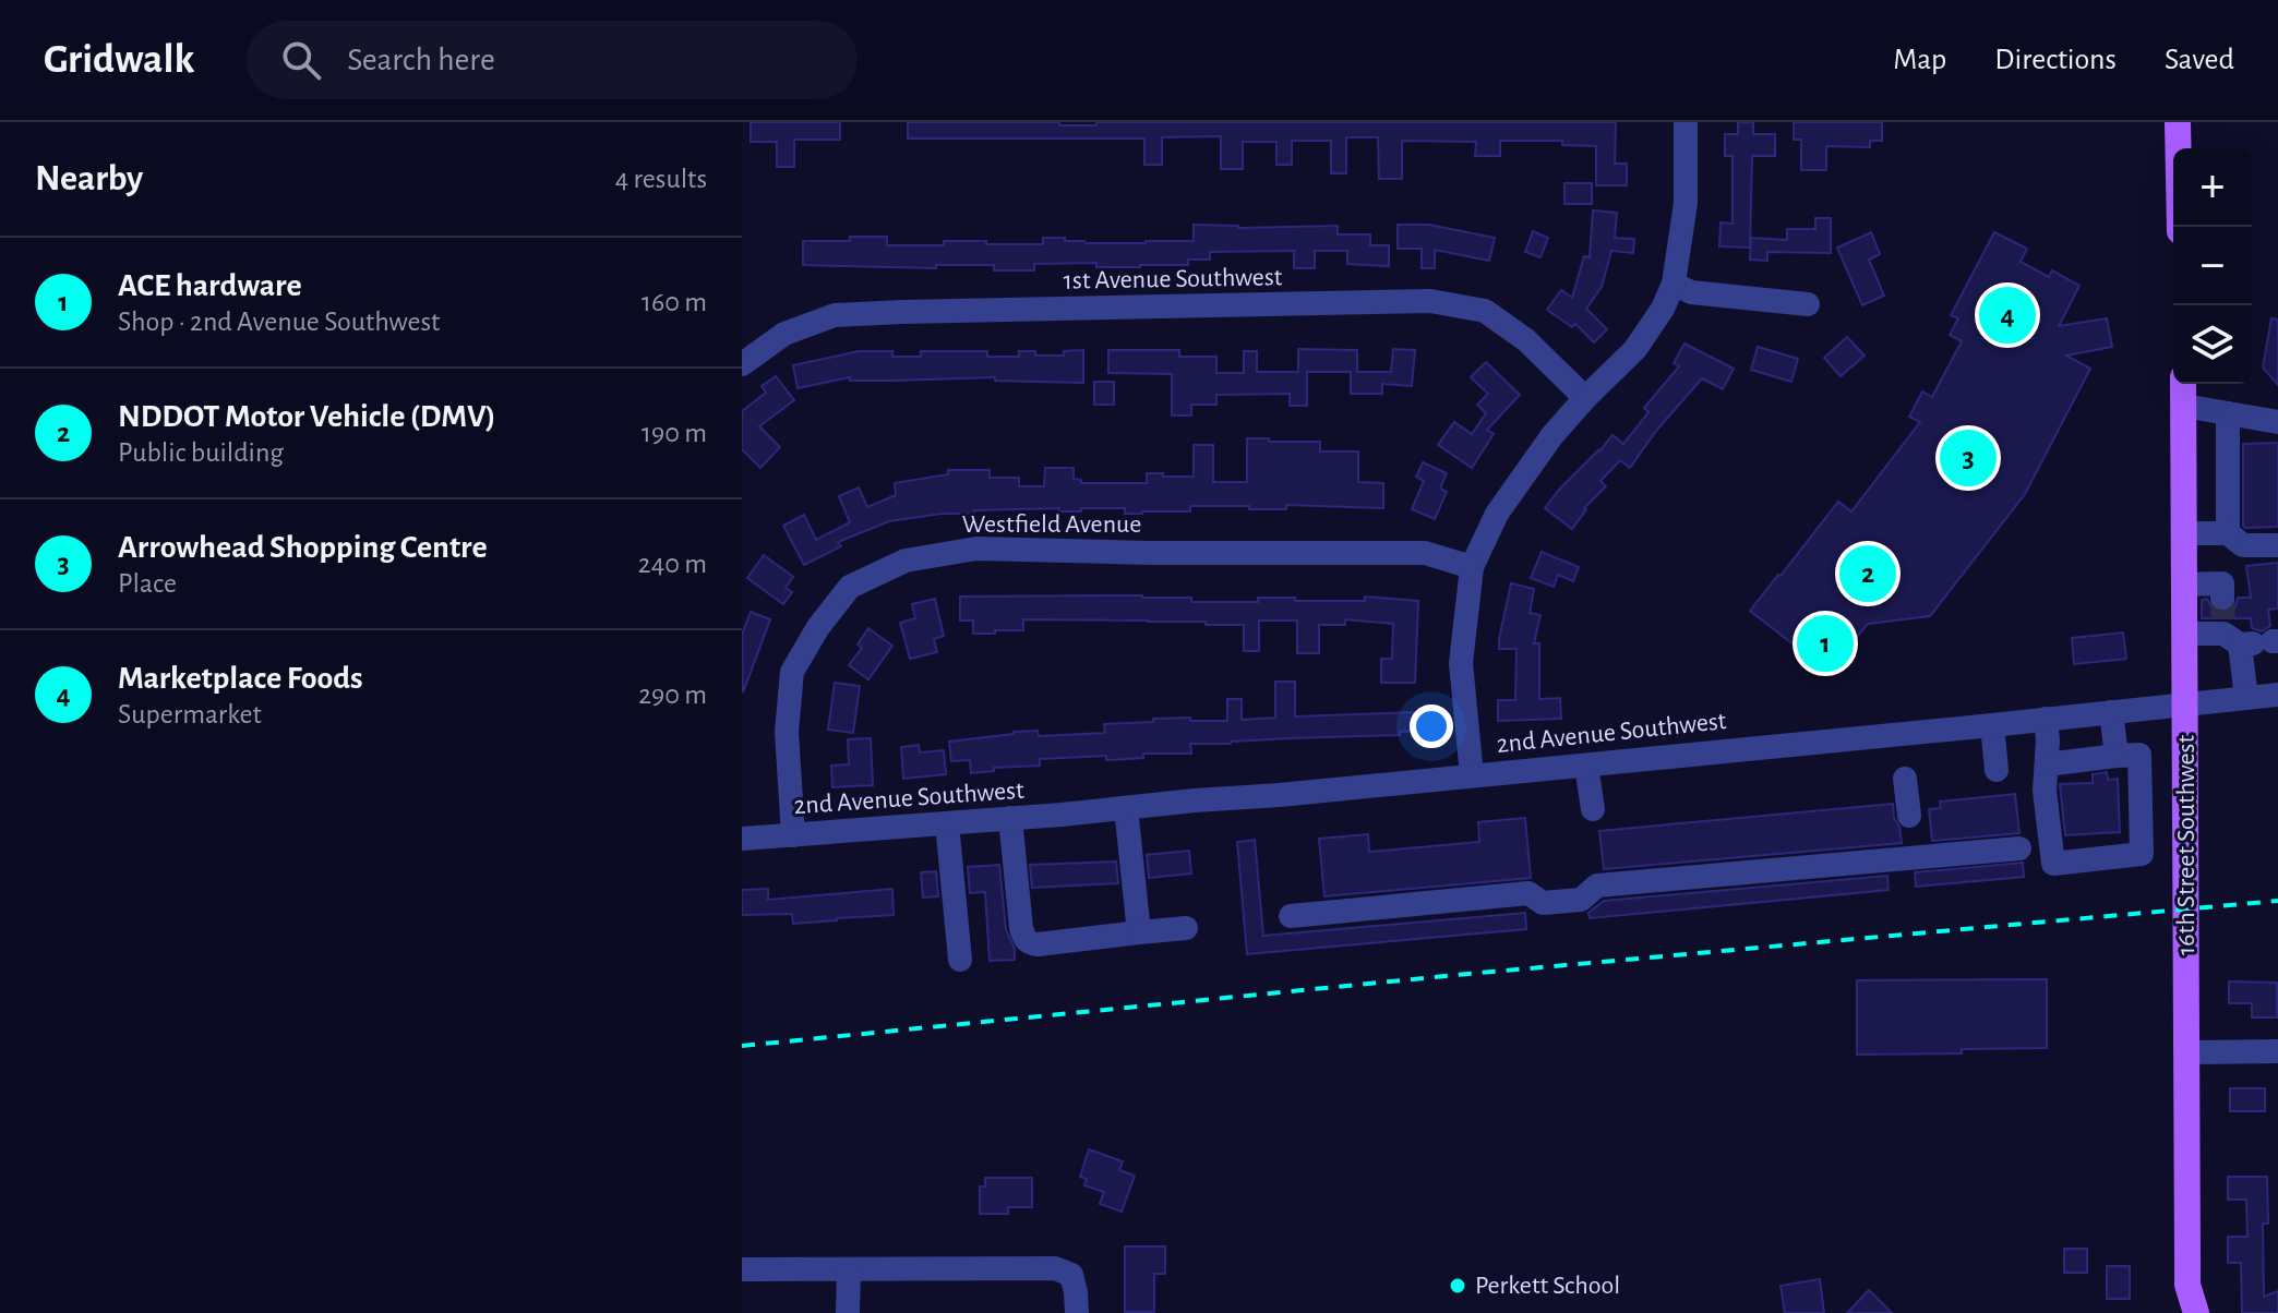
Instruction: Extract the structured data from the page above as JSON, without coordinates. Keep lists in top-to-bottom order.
{
  "streets": {
    "main road": ["16th Street Southwest"],
    "street": ["1st Avenue Southwest", "Westfield Avenue", "2nd Avenue Southwest"]
  },
  "crossings": [
    ["Westfield Avenue", "2nd Avenue Southwest"],
    ["2nd Avenue Southwest", "16th Street Southwest"]
  ],
  "places": ["Perkett School"],
  "page": {
    "header": "Gridwalk",
    "search": "Search here",
    "nav": ["Map", "Directions", "Saved"],
    "heading": ["Nearby", "4 results"],
    "map_buttons": ["+", "−"],
    "list": [
      {
        "mark": "1",
        "name": "ACE hardware",
        "note": "Shop · 2nd Avenue Southwest",
        "value": "160 m"
      },
      {
        "mark": "2",
        "name": "NDDOT Motor Vehicle (DMV)",
        "note": "Public building",
        "value": "190 m"
      },
      {
        "mark": "3",
        "name": "Arrowhead Shopping Centre",
        "note": "Place",
        "value": "240 m"
      },
      {
        "mark": "4",
        "name": "Marketplace Foods",
        "note": "Supermarket",
        "value": "290 m"
      }
    ],
    "pins": [
      "4",
      "3",
      "2",
      "1"
    ]
  }
}
